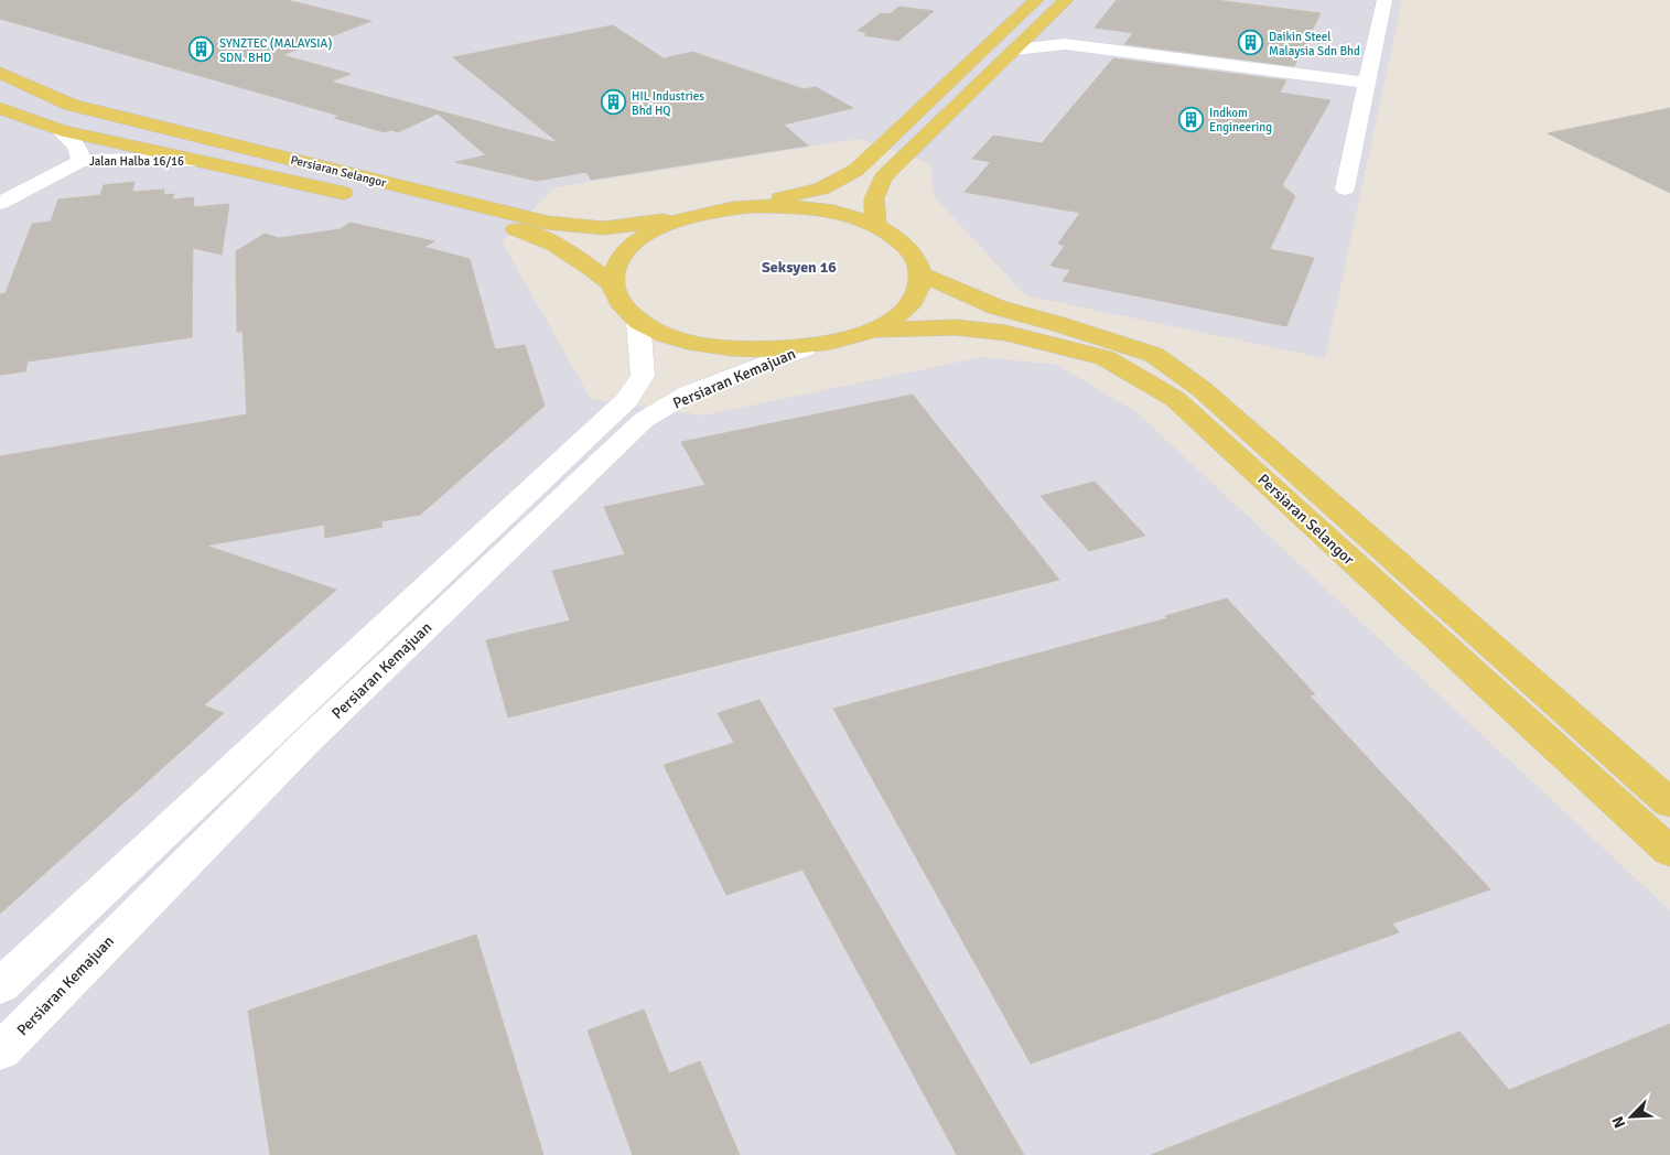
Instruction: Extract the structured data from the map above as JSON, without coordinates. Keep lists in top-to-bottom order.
{
  "streets": {
    "main road": ["Persiaran Selangor"],
    "street": ["Jalan Halba 16/16", "Persiaran Kemajuan"]
  },
  "crossings": [
    ["Jalan Halba 16/16", "Persiaran Selangor"]
  ],
  "districts": ["Seksyen 16"],
  "places": {
    "building": [
      "Daikin Steel Malaysia Sdn Bhd",
      "SYNZTEC (MALAYSIA) SDN. BHD",
      "HIL Industries Bhd HQ",
      "Indkom Engineering"
    ]
  },
  "north": "bottom left"
}
